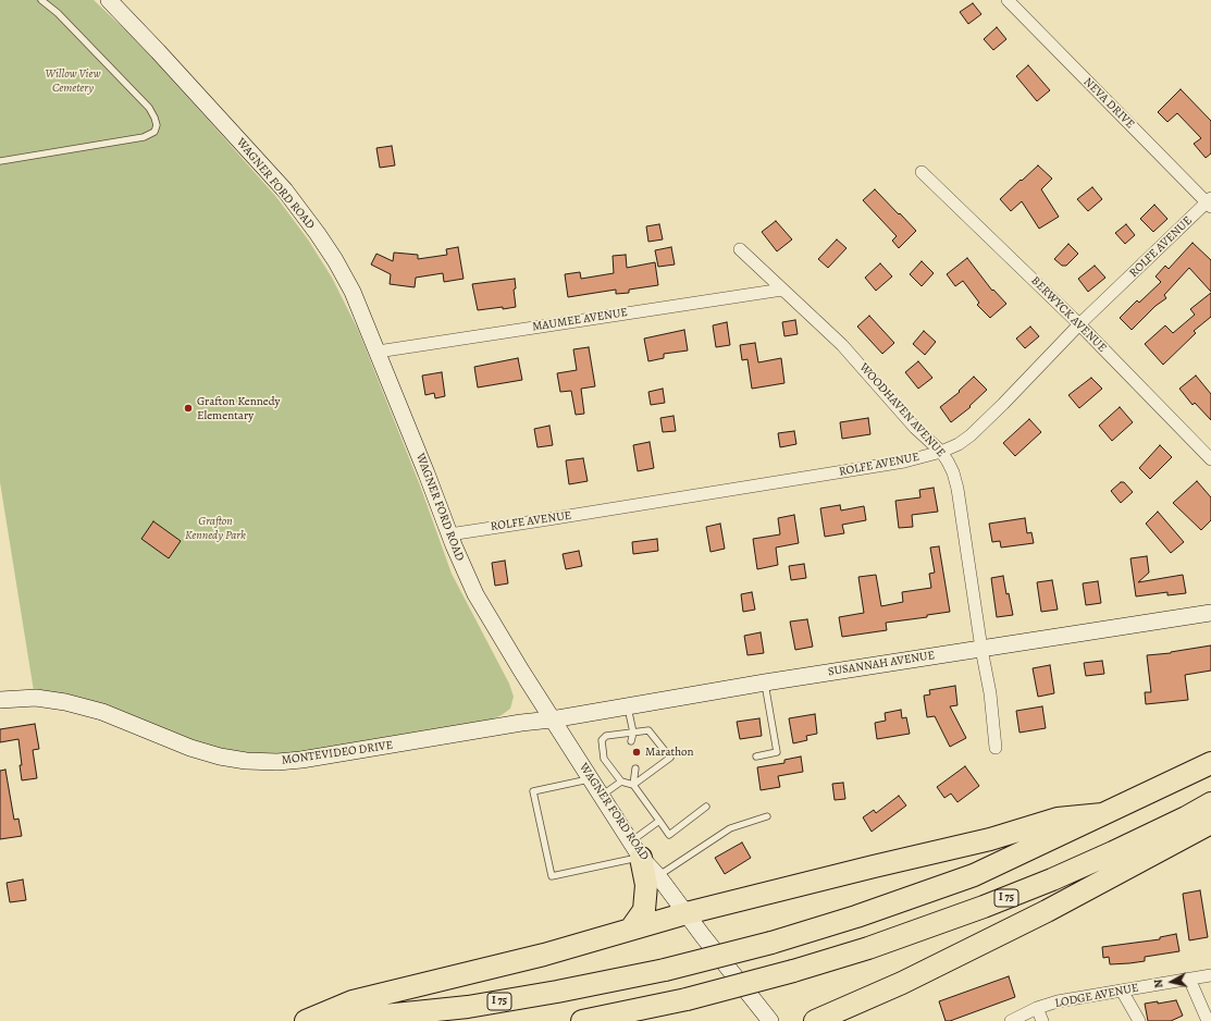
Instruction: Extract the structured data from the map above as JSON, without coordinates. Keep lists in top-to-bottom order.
{
  "streets": {
    "highway": ["I 75"],
    "street": [
      "NEVA DRIVE",
      "WAGNER FORD ROAD",
      "ROLFE AVENUE",
      "BERWYCK AVENUE",
      "MAUMEE AVENUE",
      "WOODHAVEN AVENUE",
      "SUSANNAH AVENUE",
      "MONTEVIDEO DRIVE",
      "LODGE AVENUE"
    ]
  },
  "crossings": [
    ["NEVA DRIVE", "ROLFE AVENUE"],
    ["WAGNER FORD ROAD", "ROLFE AVENUE"],
    ["WAGNER FORD ROAD", "MAUMEE AVENUE"],
    ["WAGNER FORD ROAD", "SUSANNAH AVENUE"],
    ["WAGNER FORD ROAD", "MONTEVIDEO DRIVE"],
    ["ROLFE AVENUE", "BERWYCK AVENUE"],
    ["ROLFE AVENUE", "WOODHAVEN AVENUE"],
    ["MAUMEE AVENUE", "WOODHAVEN AVENUE"],
    ["WOODHAVEN AVENUE", "SUSANNAH AVENUE"],
    ["SUSANNAH AVENUE", "MONTEVIDEO DRIVE"]
  ],
  "parks": ["Willow View Cemetery", "Grafton Kennedy Park"],
  "places": ["Grafton Kennedy Elementary", "Marathon"],
  "north": "left"
}
